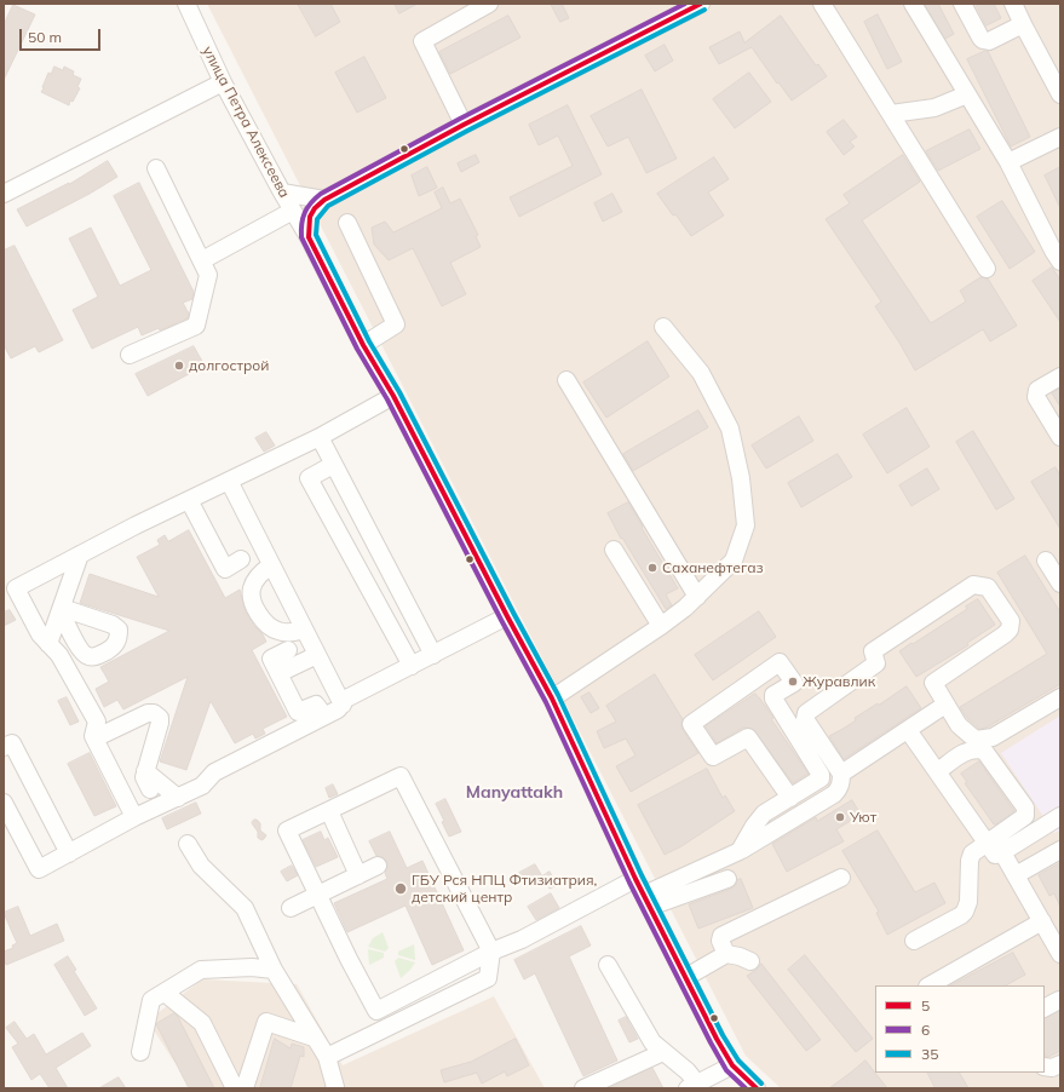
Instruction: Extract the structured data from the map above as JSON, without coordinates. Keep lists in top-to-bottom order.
{
  "streets": {
    "street": ["улица Петра Алексеева"]
  },
  "districts": ["Manyattakh"],
  "places": [
    "долгострой",
    "Саханефтегаз",
    "Журавлик",
    "Уют",
    "ГБУ Рся НПЦ Фтизиатрия, детский центр"
  ],
  "lines": ["transit line 5", "transit line 6", "transit line 35"],
  "legend": ["5", "6", "35"],
  "scale_bar": "50 m"
}
